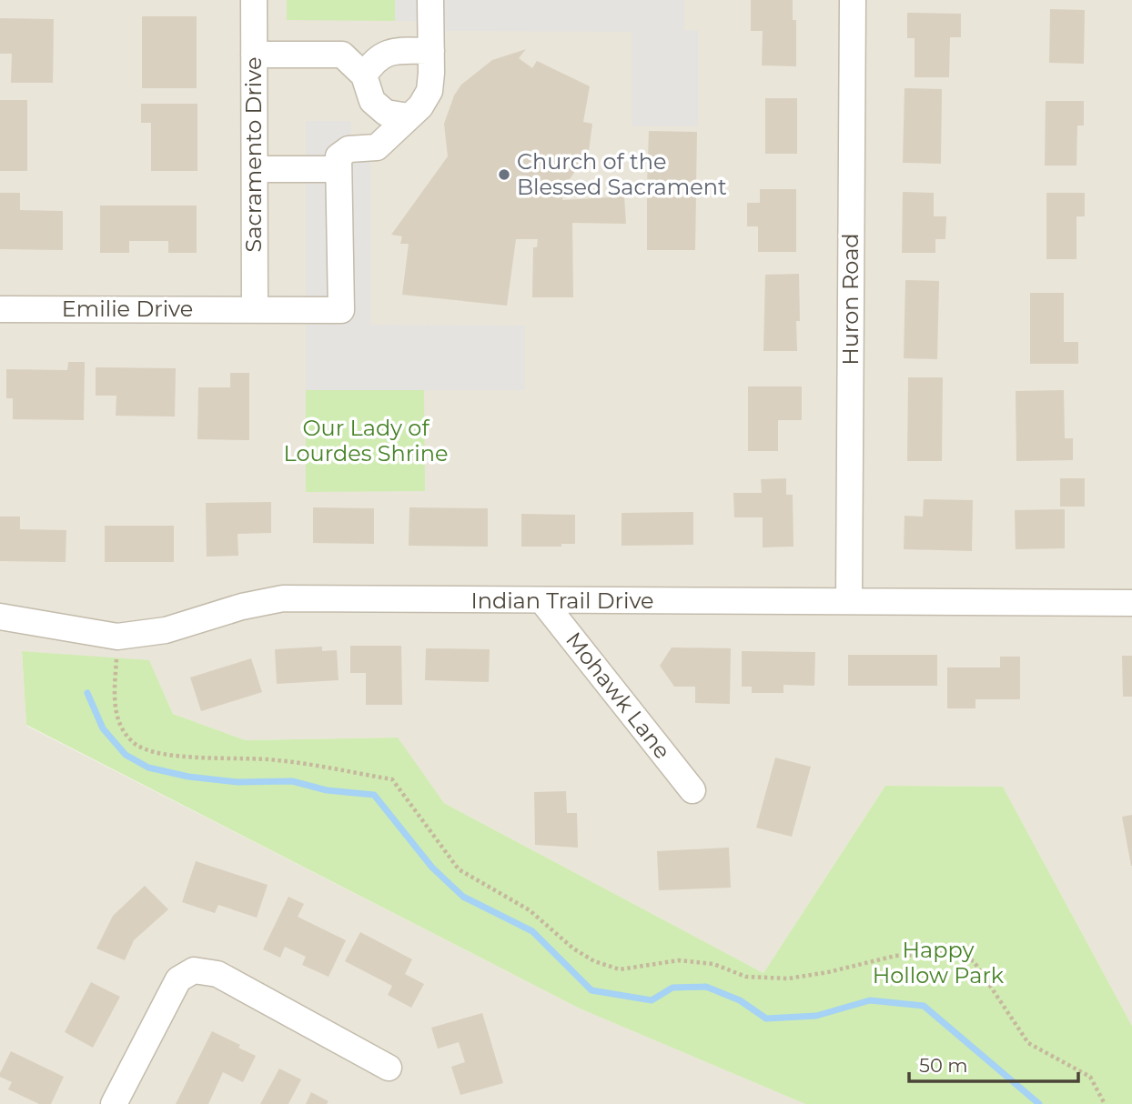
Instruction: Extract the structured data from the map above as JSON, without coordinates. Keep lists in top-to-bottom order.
{
  "streets": {
    "street": [
      "Sacramento Drive",
      "Huron Road",
      "Emilie Drive",
      "Indian Trail Drive",
      "Mohawk Lane"
    ]
  },
  "crossings": [
    ["Sacramento Drive", "Emilie Drive"],
    ["Huron Road", "Indian Trail Drive"],
    ["Indian Trail Drive", "Mohawk Lane"]
  ],
  "parks": ["Our Lady of Lourdes Shrine", "Happy Hollow Park"],
  "places": ["Church of the Blessed Sacrament"],
  "scale_bar": "50 m"
}
